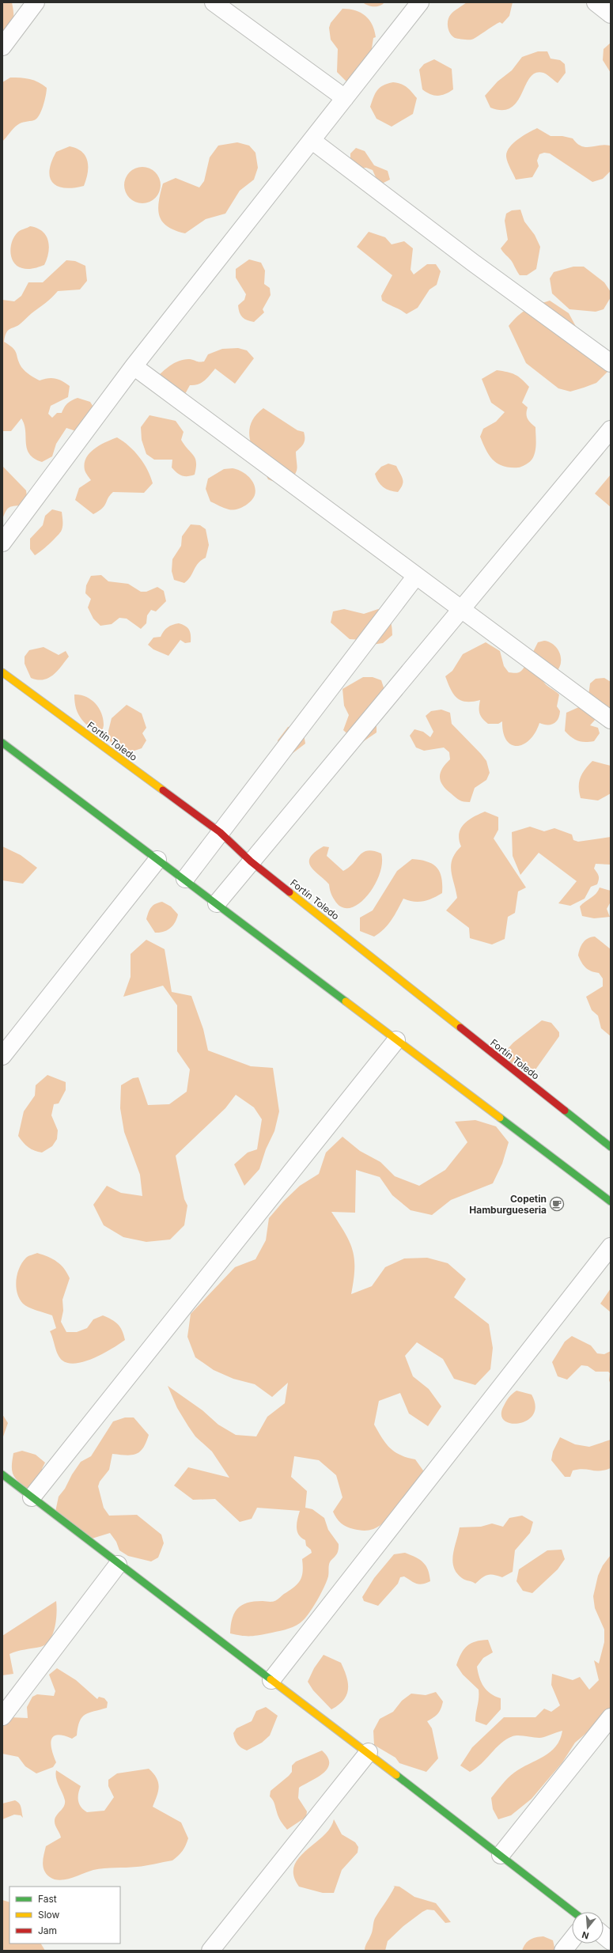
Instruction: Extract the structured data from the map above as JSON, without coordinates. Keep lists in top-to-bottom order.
{
  "streets": {
    "street": ["Fortín Toledo"]
  },
  "places": {
    "cafe": ["Copetin Hamburgueseria"]
  },
  "legend": ["Fast", "Slow", "Jam"],
  "north": "bottom"
}
